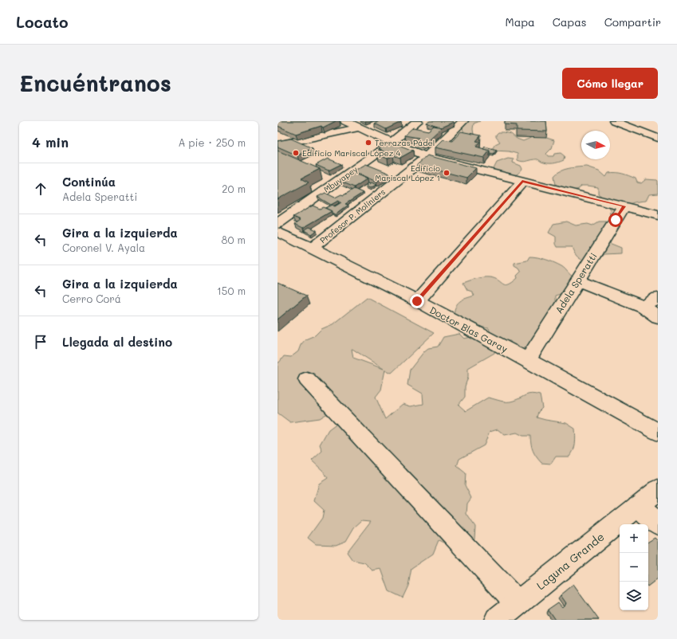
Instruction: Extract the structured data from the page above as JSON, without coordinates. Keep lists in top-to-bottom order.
{
  "streets": {
    "street": [
      "Mbuyapey",
      "Profesor P. Moliniers",
      "Adela Speratti",
      "Doctor Blas Garay",
      "Laguna Grande"
    ]
  },
  "crossings": [
    ["Profesor P. Moliniers", "Doctor Blas Garay"],
    ["Adela Speratti", "Doctor Blas Garay"]
  ],
  "places": ["Terrazas Pádel", "Edificio Mariscal López 4", "Edificio Mariscal López 1"],
  "north": "right",
  "page": {
    "header": "Locato",
    "nav": ["Mapa", "Capas", "Compartir"],
    "buttons": "Cómo llegar",
    "title": "Encuéntranos",
    "heading": ["4 min", "A pie · 250 m"],
    "list": [
      ["Continúa", "Adela Speratti", "20 m"],
      ["Gira a la izquierda", "Coronel V. Ayala", "80 m"],
      ["Gira a la izquierda", "Cerro Corá", "150 m"],
      "Llegada al destino"
    ],
    "map_buttons": ["+", "−"]
  }
}
